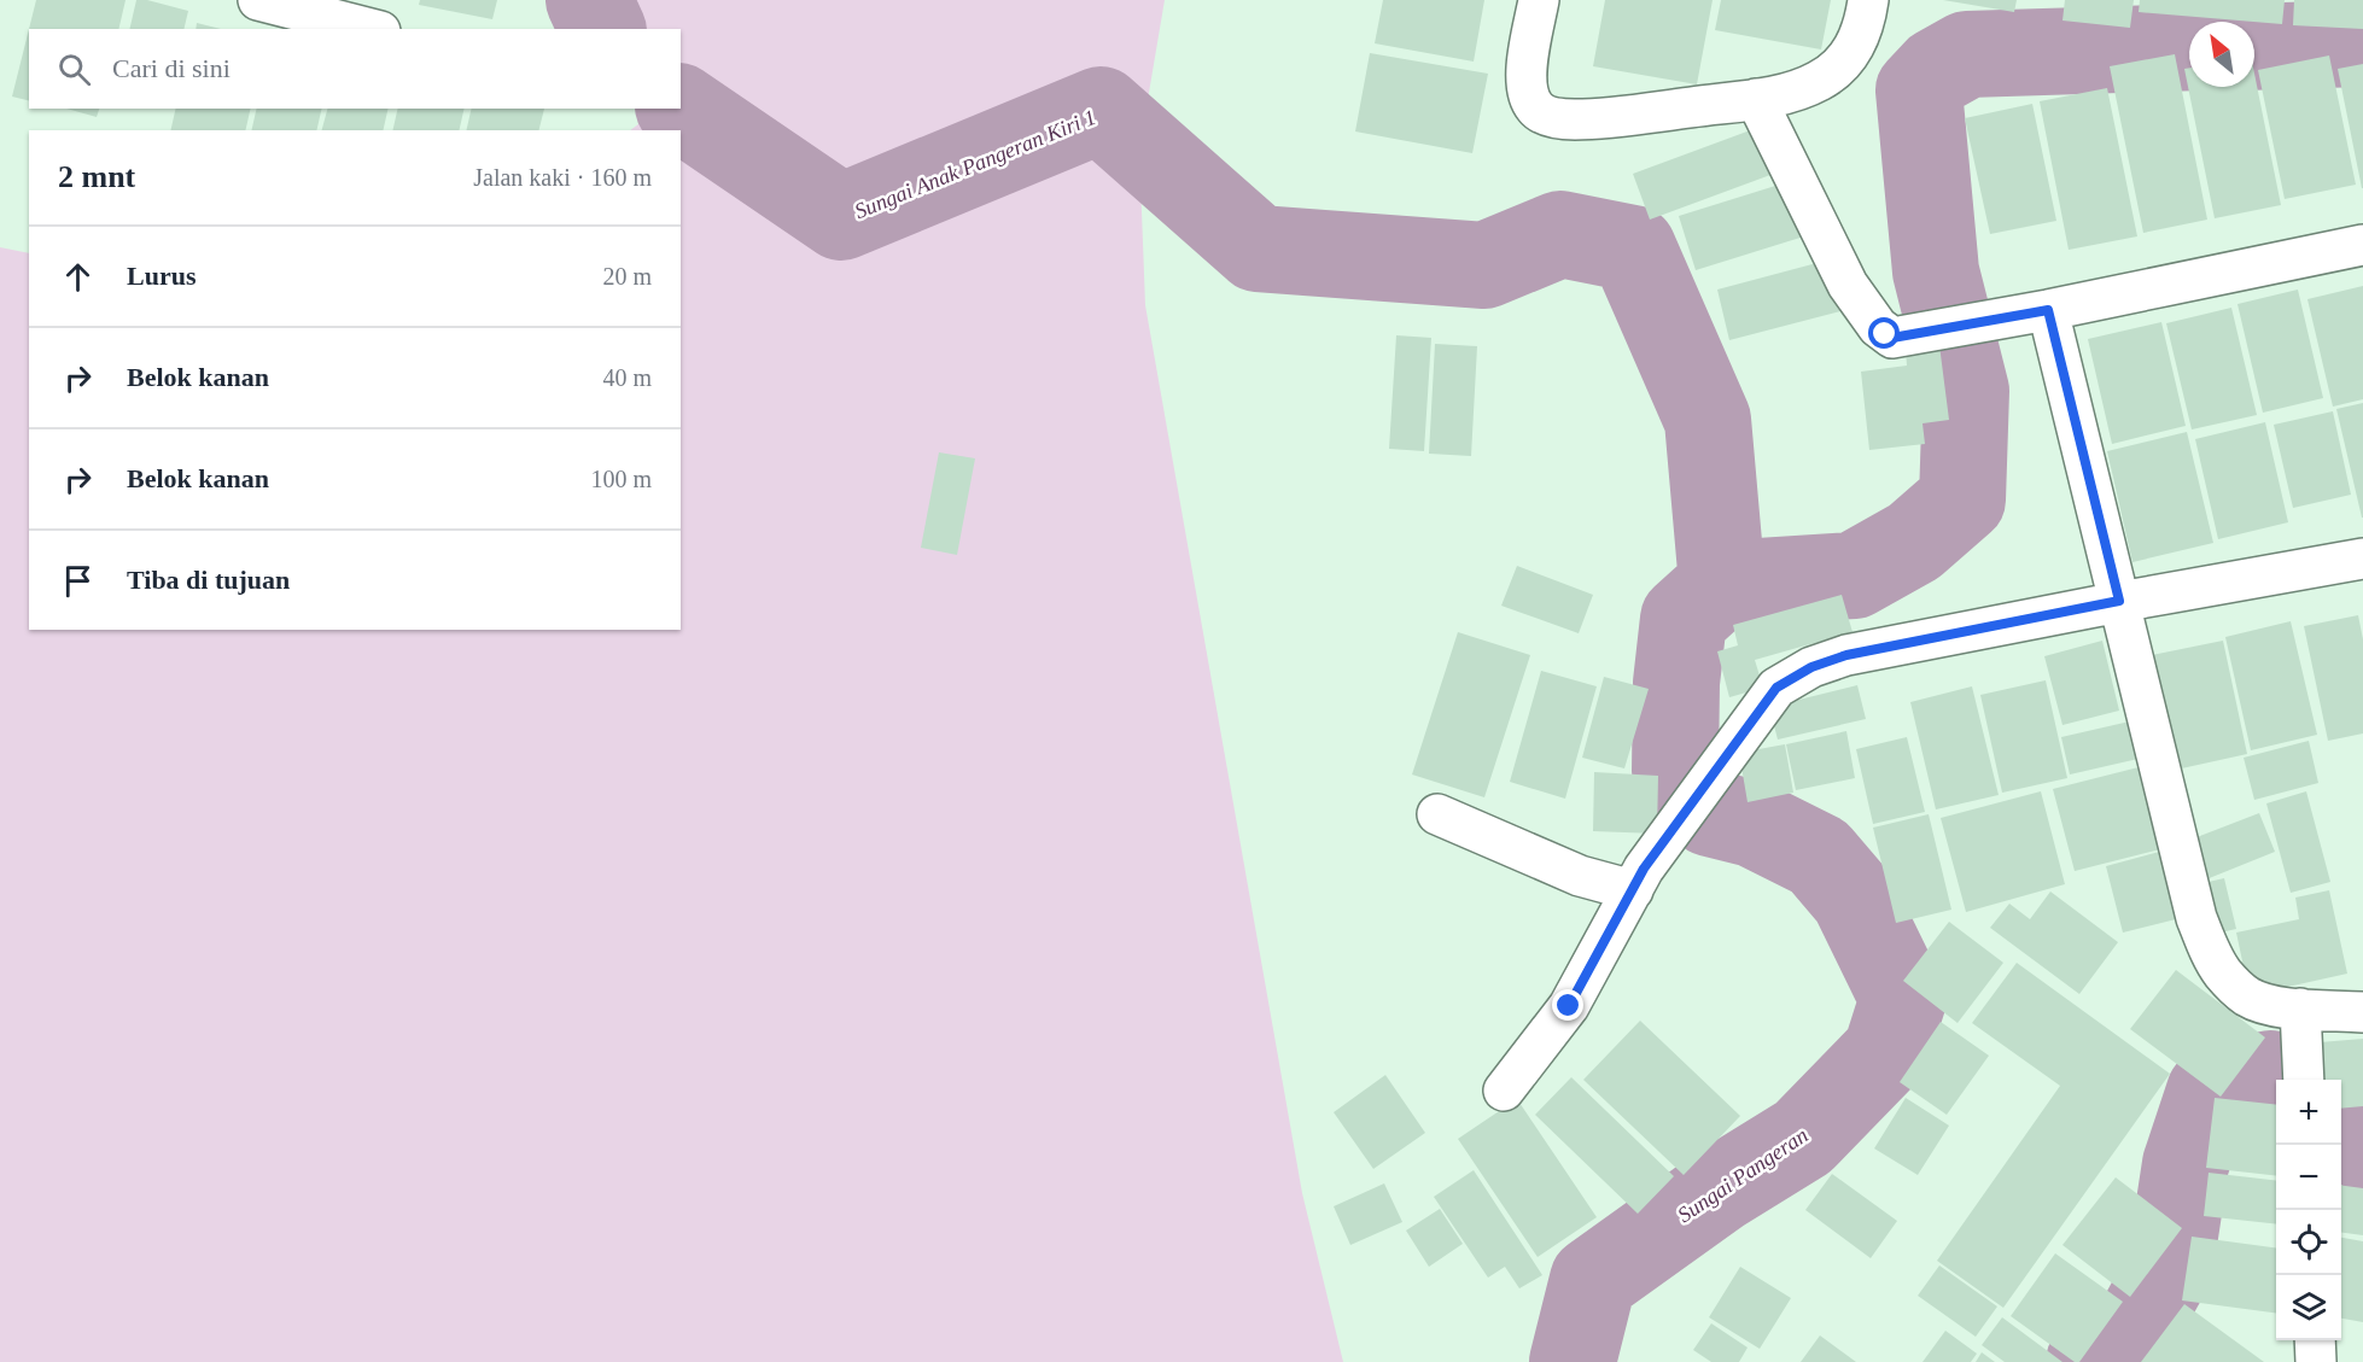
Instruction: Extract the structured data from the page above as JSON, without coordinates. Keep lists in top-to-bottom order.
{
  "water": ["Sungai Anak Pangeran Kiri 1", "Sungai Pangeran"],
  "north": "top left",
  "page": {
    "search": "Cari di sini",
    "heading": ["2 mnt", "Jalan kaki · 160 m"],
    "list": [
      ["Lurus", "20 m"],
      ["Belok kanan", "40 m"],
      ["Belok kanan", "100 m"],
      "Tiba di tujuan"
    ],
    "map_buttons": ["+", "−"]
  }
}
